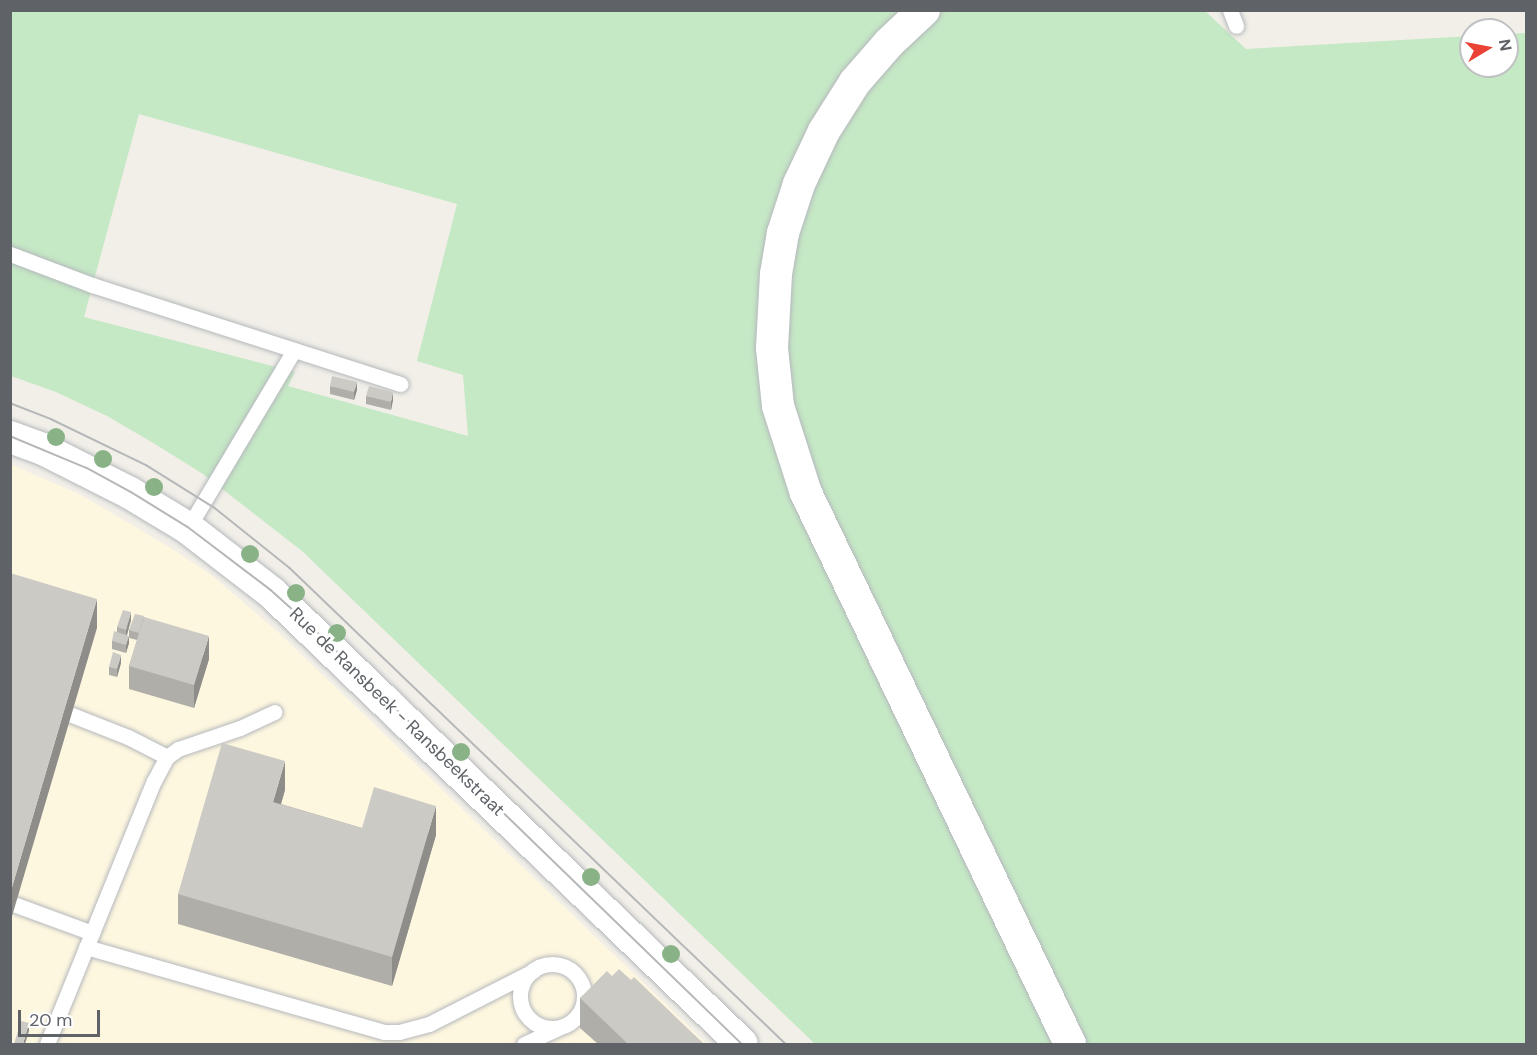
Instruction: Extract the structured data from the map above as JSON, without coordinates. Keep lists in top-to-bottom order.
{
  "streets": {
    "street": ["Rue de Ransbeek - Ransbeekstraat"]
  },
  "scale_bar": "20 m",
  "north": "right"
}
